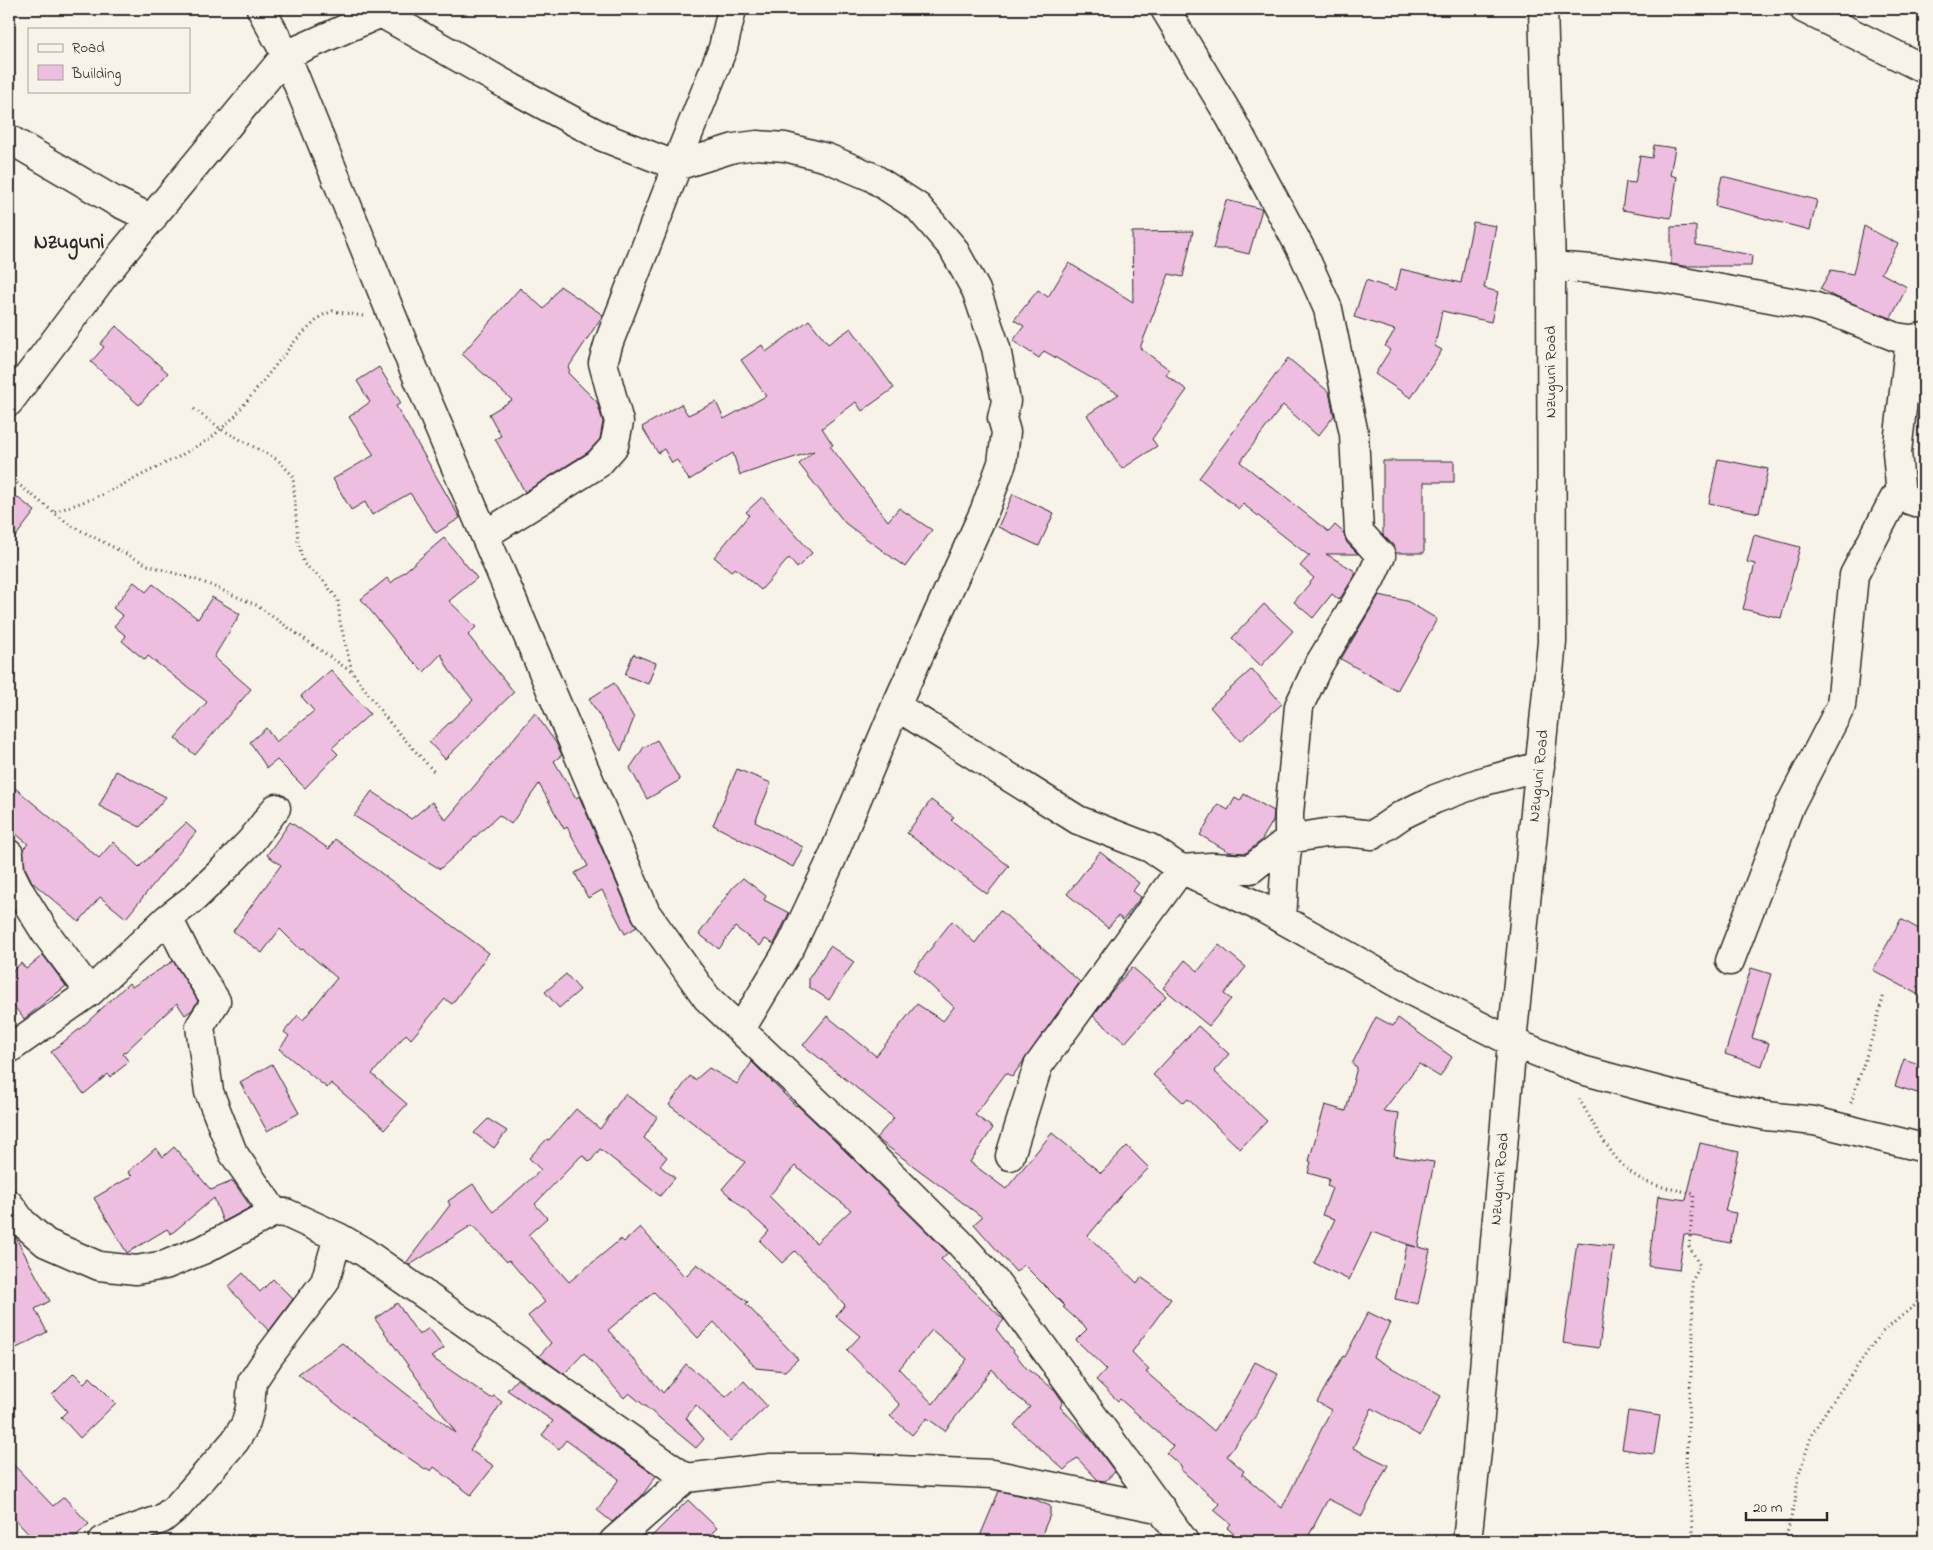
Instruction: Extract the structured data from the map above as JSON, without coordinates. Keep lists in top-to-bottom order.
{
  "streets": {
    "street": ["Nzuguni Road"]
  },
  "districts": ["Nzuguni"],
  "legend": ["Road", "Building"],
  "scale_bar": "20 m"
}
